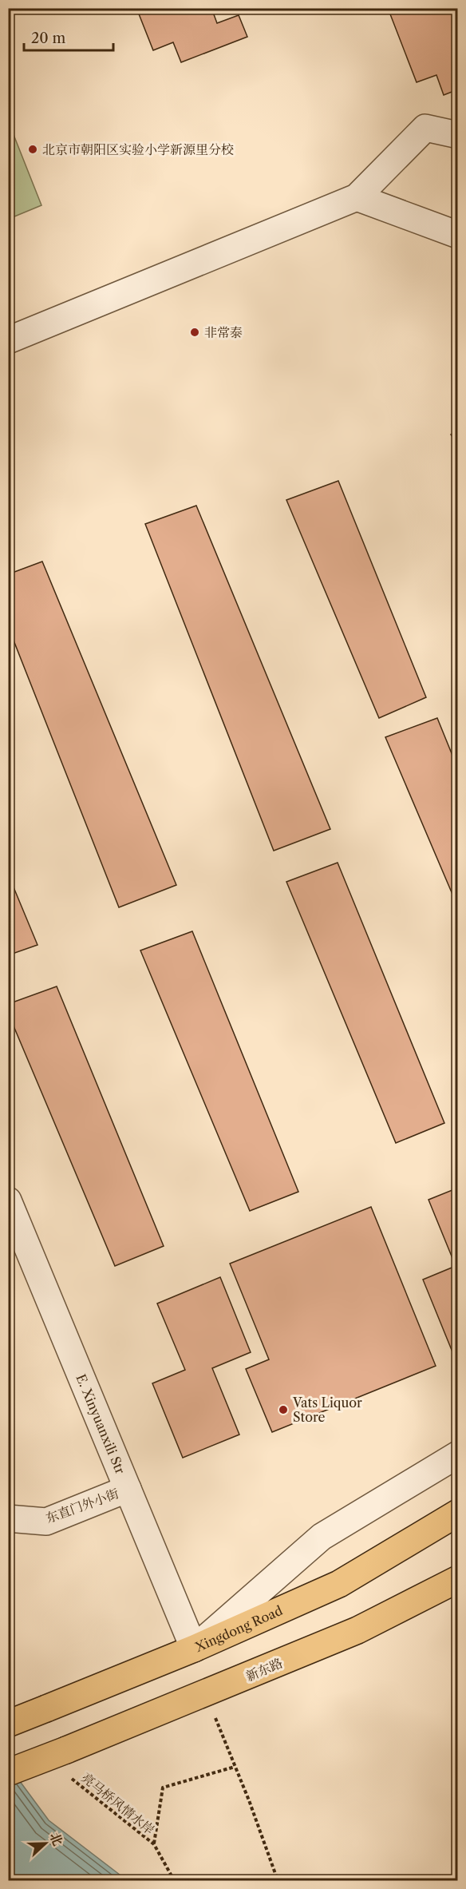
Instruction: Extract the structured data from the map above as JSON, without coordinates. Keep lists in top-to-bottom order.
{
  "streets": {
    "main road": ["Xingdong Road", "新东路"],
    "street": ["E. Xinyuanxili Str", "东直门外小街"],
    "path": ["亮马桥风情水岸"]
  },
  "crossings": [
    ["E. Xinyuanxili Str", "东直门外小街"],
    ["E. Xinyuanxili Str", "Xingdong Road"],
    ["新东路", "亮马桥风情水岸"]
  ],
  "places": ["北京市朝阳区实验小学新源里分校", "非常泰", "Vats Liquor Store"],
  "scale_bar": "20 m",
  "north": "right"
}
